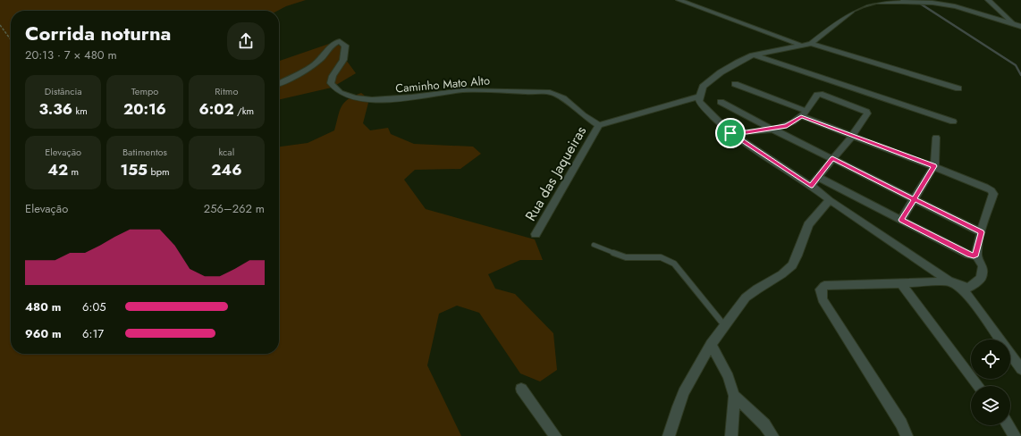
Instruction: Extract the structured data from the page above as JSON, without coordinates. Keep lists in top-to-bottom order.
{
  "streets": {
    "street": ["Caminho Mato Alto", "Rua das Jaqueiras"]
  },
  "crossings": [
    ["Caminho Mato Alto", "Rua das Jaqueiras"]
  ],
  "page": {
    "heading": ["Corrida noturna", "20:13 · 7 × 480 m"],
    "stats": [
      ["Distância", "3.36 km"],
      ["Tempo", "20:16"],
      ["Ritmo", "6:02 /km"],
      ["Elevação", "42 m"],
      ["Batimentos", "155 bpm"],
      ["kcal", "246"]
    ],
    "chart": ["Elevação", "256–262 m"],
    "list": [
      {
        "name": "480 m",
        "note": "6:05"
      },
      {
        "name": "960 m",
        "note": "6:17"
      }
    ]
  }
}
